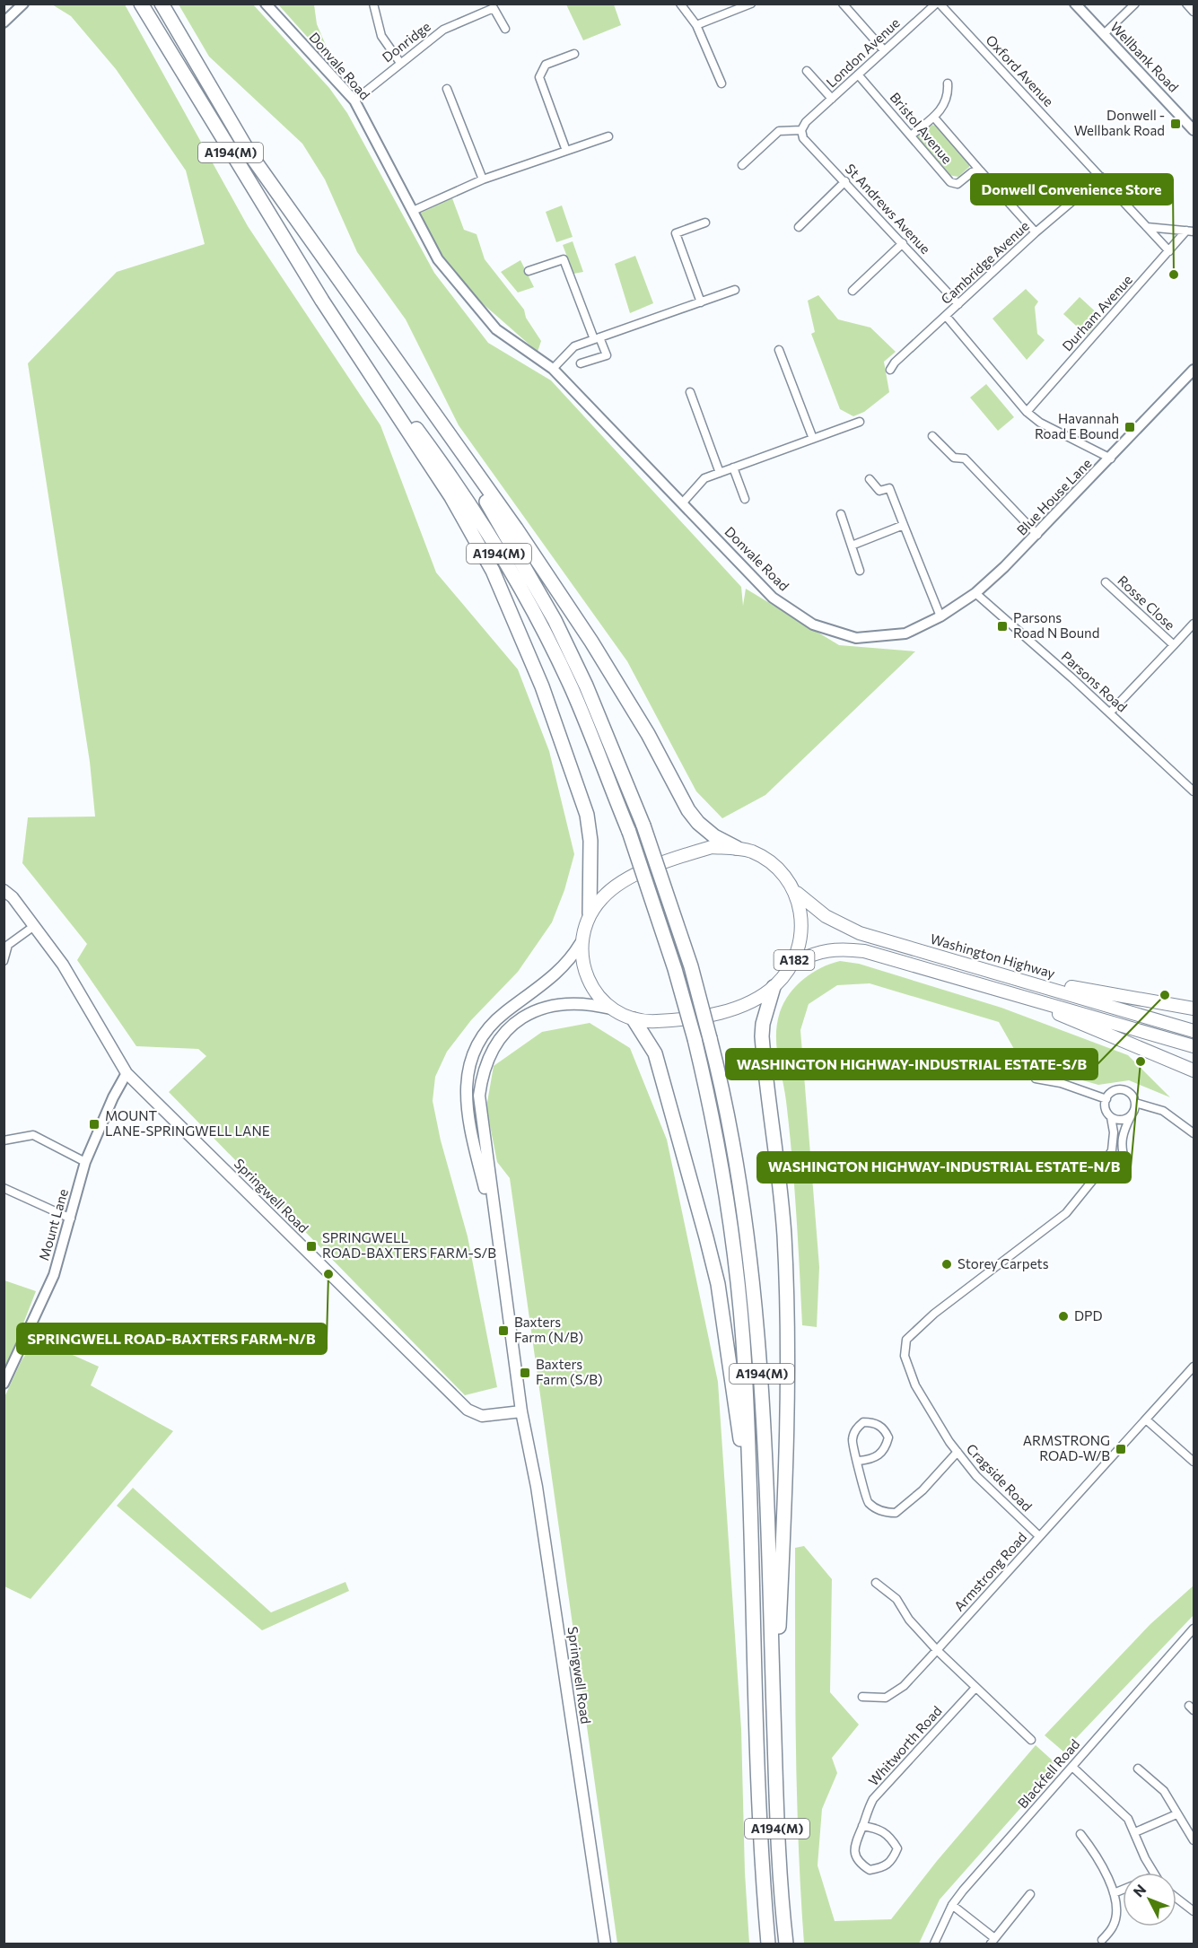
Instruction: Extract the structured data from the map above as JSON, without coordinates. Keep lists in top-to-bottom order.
{
  "streets": {
    "highway": ["A194(M)"],
    "main road": ["Washington Highway", "A182", "Springwell Road"],
    "street": [
      "Donridge",
      "London Avenue",
      "Wellbank Road",
      "Donvale Road",
      "Oxford Avenue",
      "Bristol Avenue",
      "St Andrews Avenue",
      "Cambridge Avenue",
      "Durham Avenue",
      "Blue House Lane",
      "Rosse Close",
      "Parsons Road",
      "Mount Lane",
      "Cragside Road",
      "Armstrong Road",
      "Whitworth Road",
      "Blackfell Road"
    ]
  },
  "crossings": [
    ["Donridge", "Donvale Road"],
    ["London Avenue", "Oxford Avenue"],
    ["London Avenue", "Bristol Avenue"],
    ["London Avenue", "St Andrews Avenue"],
    ["Donvale Road", "Blue House Lane"],
    ["Donvale Road", "Parsons Road"],
    ["Oxford Avenue", "Cambridge Avenue"],
    ["Oxford Avenue", "Durham Avenue"],
    ["A194(M)", "A182"],
    ["St Andrews Avenue", "Cambridge Avenue"],
    ["Blue House Lane", "Parsons Road"],
    ["Rosse Close", "Parsons Road"],
    ["Washington Highway", "A182"],
    ["A182", "Springwell Road"],
    ["Springwell Road", "Mount Lane"],
    ["Cragside Road", "Armstrong Road"]
  ],
  "places": {
    "transit": [
      "Donwell - Wellbank Road",
      "Havannah Road E Bound",
      "Parsons Road N Bound",
      "MOUNT LANE-SPRINGWELL LANE",
      "SPRINGWELL ROAD-BAXTERS FARM-S/B",
      "Baxters Farm (N/B)",
      "Baxters Farm (S/B)",
      "ARMSTRONG ROAD-W/B"
    ],
    "other": [
      "Donwell Convenience Store",
      "WASHINGTON HIGHWAY-INDUSTRIAL ESTATE-S/B",
      "WASHINGTON HIGHWAY-INDUSTRIAL ESTATE-N/B",
      "Storey Carpets",
      "SPRINGWELL ROAD-BAXTERS FARM-N/B",
      "DPD"
    ]
  },
  "north": "top left"
}
